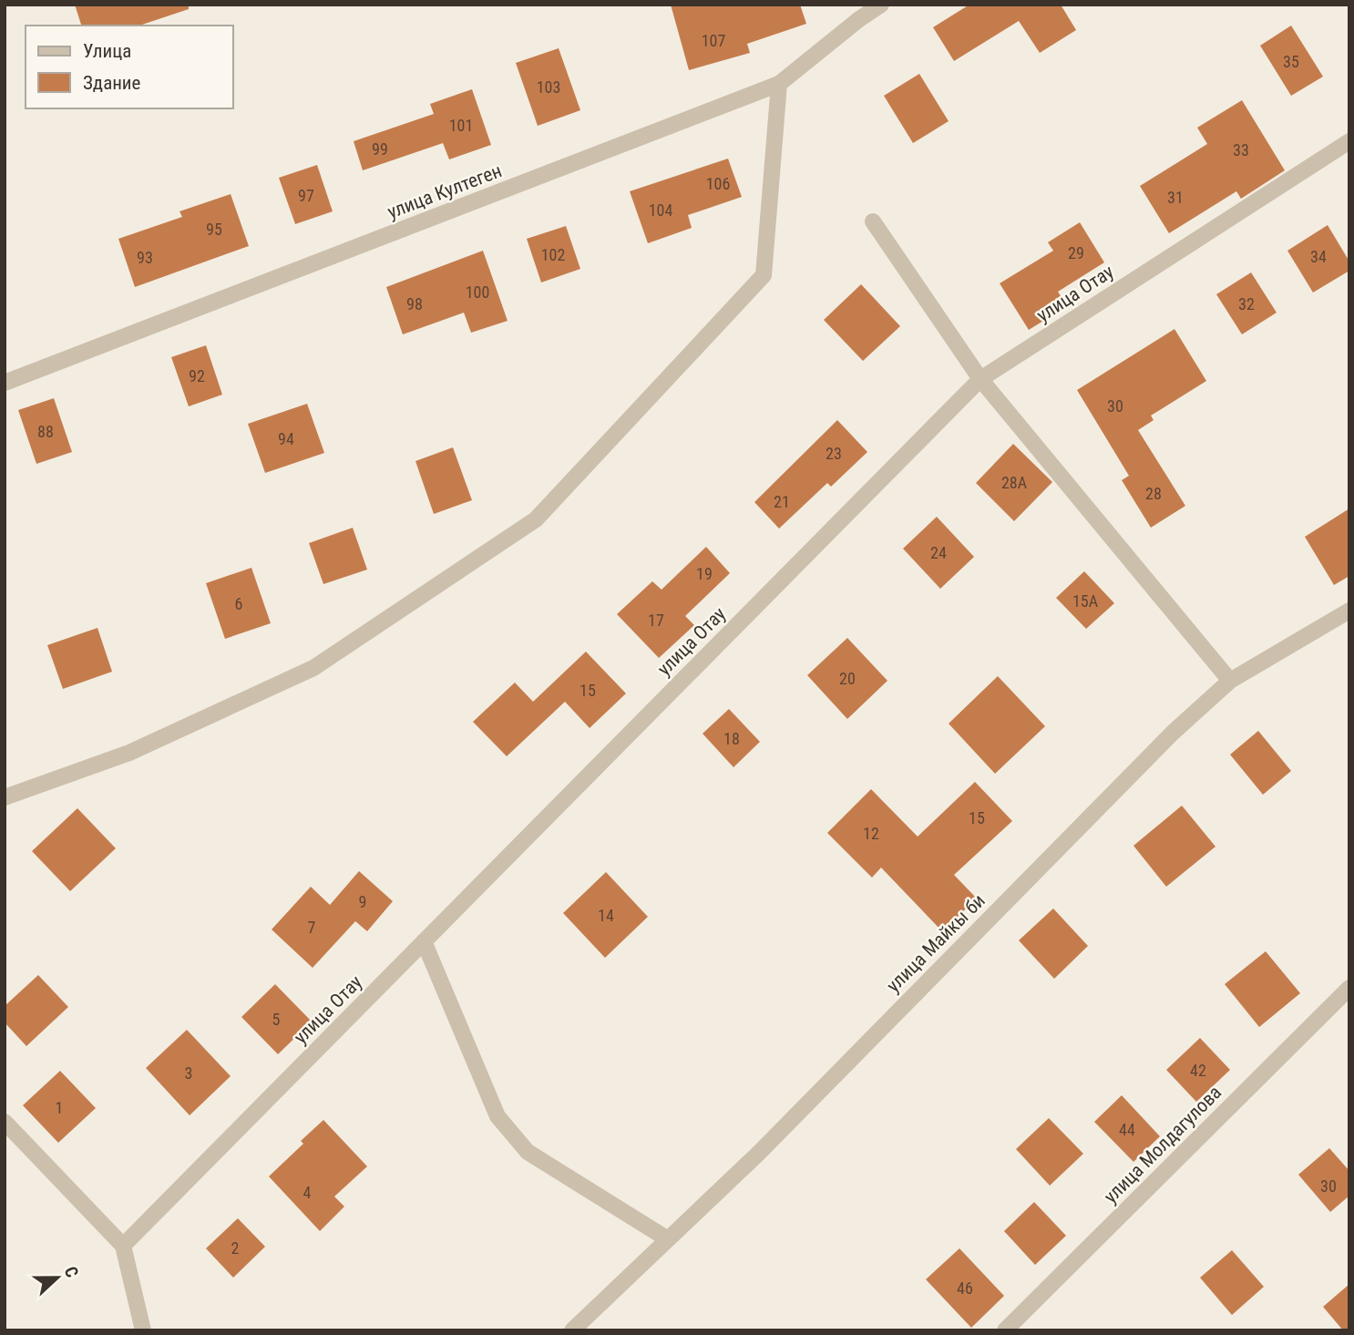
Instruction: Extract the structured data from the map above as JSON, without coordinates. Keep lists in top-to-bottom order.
{
  "streets": {
    "street": [
      "улица Култеген",
      "улица Отау",
      "улица Майкы би",
      "улица Молдагулова"
    ]
  },
  "house_numbers": [
    "107",
    "35",
    "103",
    "101",
    "99",
    "33",
    "106",
    "97",
    "31",
    "104",
    "95",
    "29",
    "102",
    "34",
    "93",
    "100",
    "98",
    "32",
    "92",
    "30",
    "88",
    "94",
    "23",
    "28А",
    "28",
    "21",
    "24",
    "19",
    "15А",
    "6",
    "17",
    "20",
    "15",
    "18",
    "15",
    "12",
    "9",
    "14",
    "7",
    "5",
    "42",
    "3",
    "1",
    "44",
    "30",
    "4",
    "2",
    "46"
  ],
  "legend": ["Улица", "Здание"],
  "north": "right"
}
